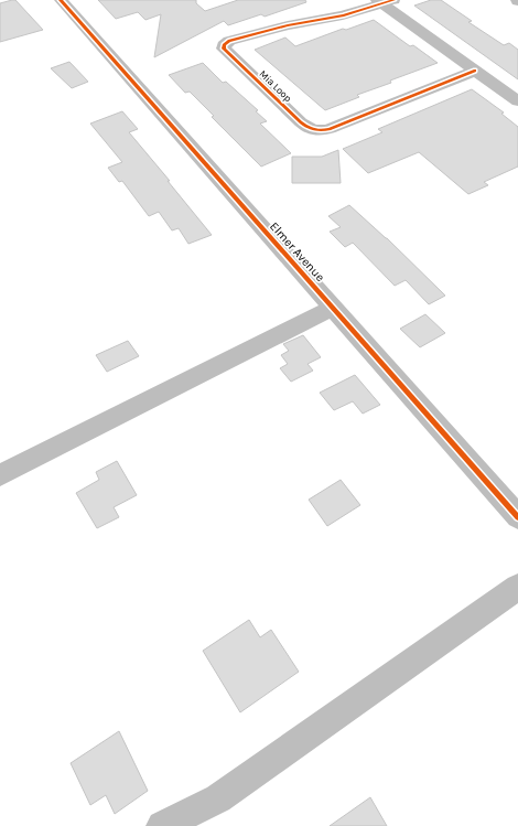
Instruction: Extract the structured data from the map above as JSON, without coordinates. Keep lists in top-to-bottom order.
{
  "streets": {
    "street": ["Mia Loop", "Elmer Avenue"]
  }
}
